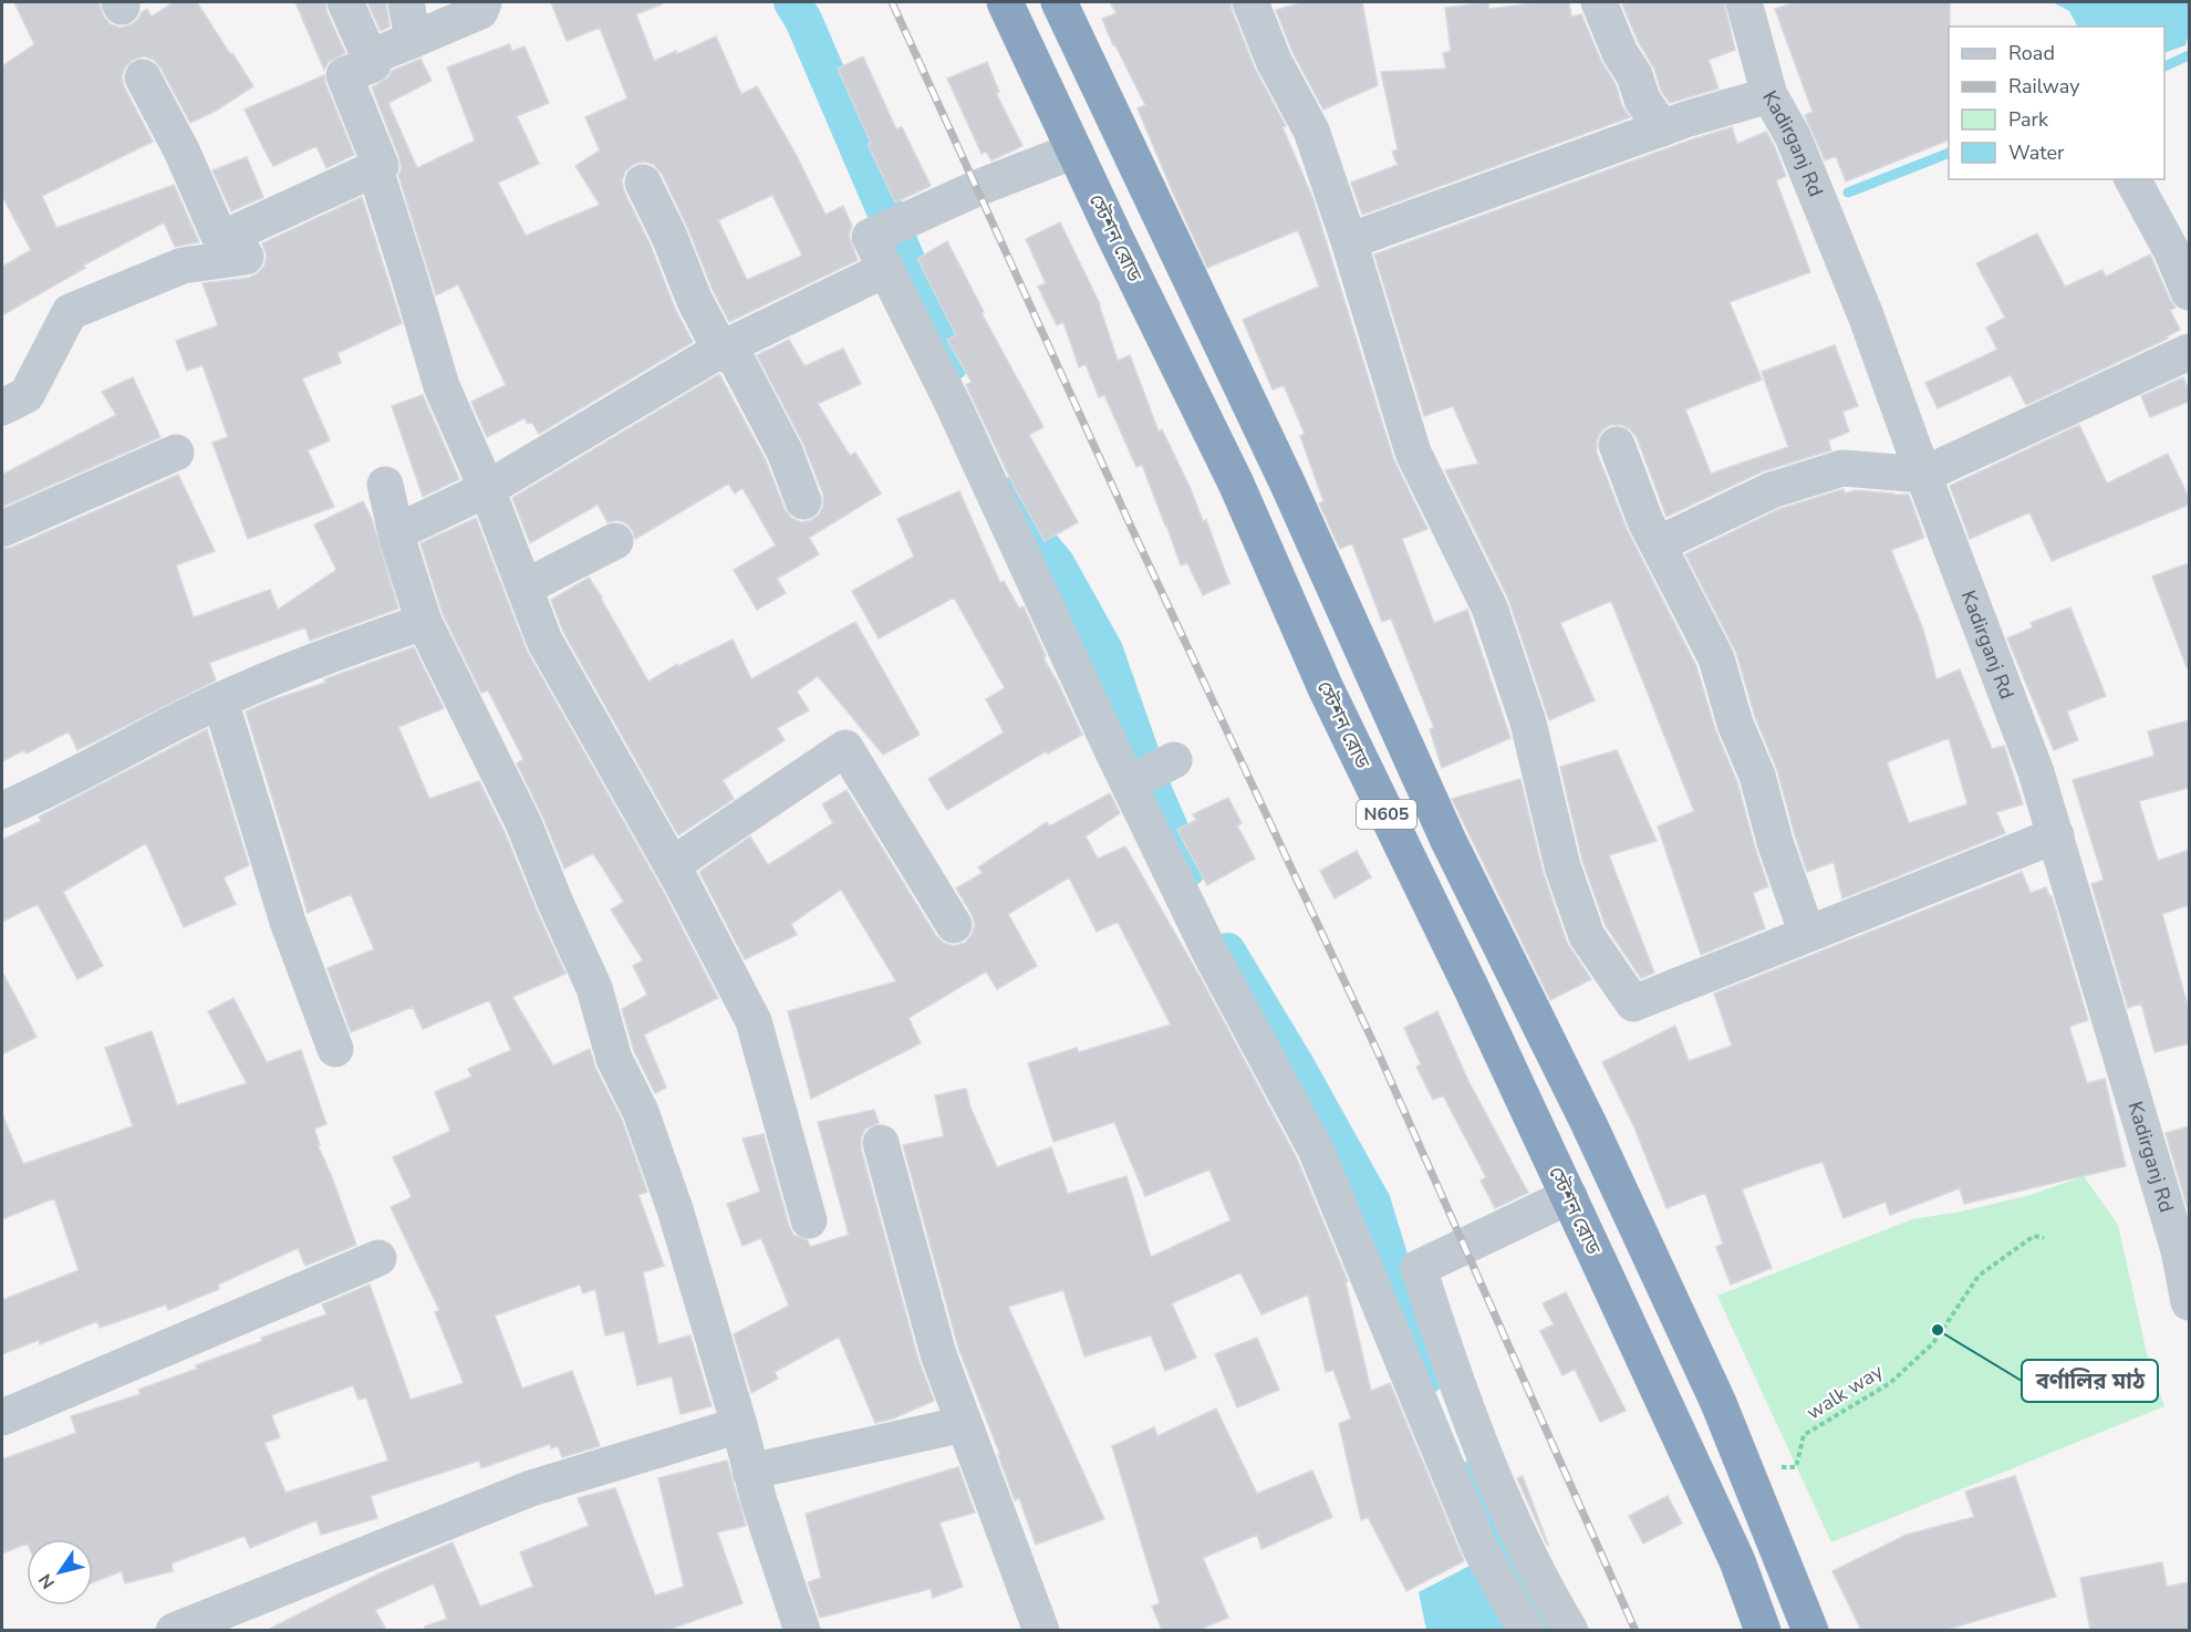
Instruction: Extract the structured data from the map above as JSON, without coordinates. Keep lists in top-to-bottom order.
{
  "streets": {
    "highway": ["স্টেশন রোড", "N605"],
    "street": ["Kadirganj Rd"],
    "path": ["walk way"]
  },
  "crossings": [
    ["N605", "walk way"]
  ],
  "places": ["বর্ণালির মাঠ"],
  "legend": [
    "Road",
    "Railway",
    "Park",
    "Water"
  ],
  "north": "bottom left"
}
